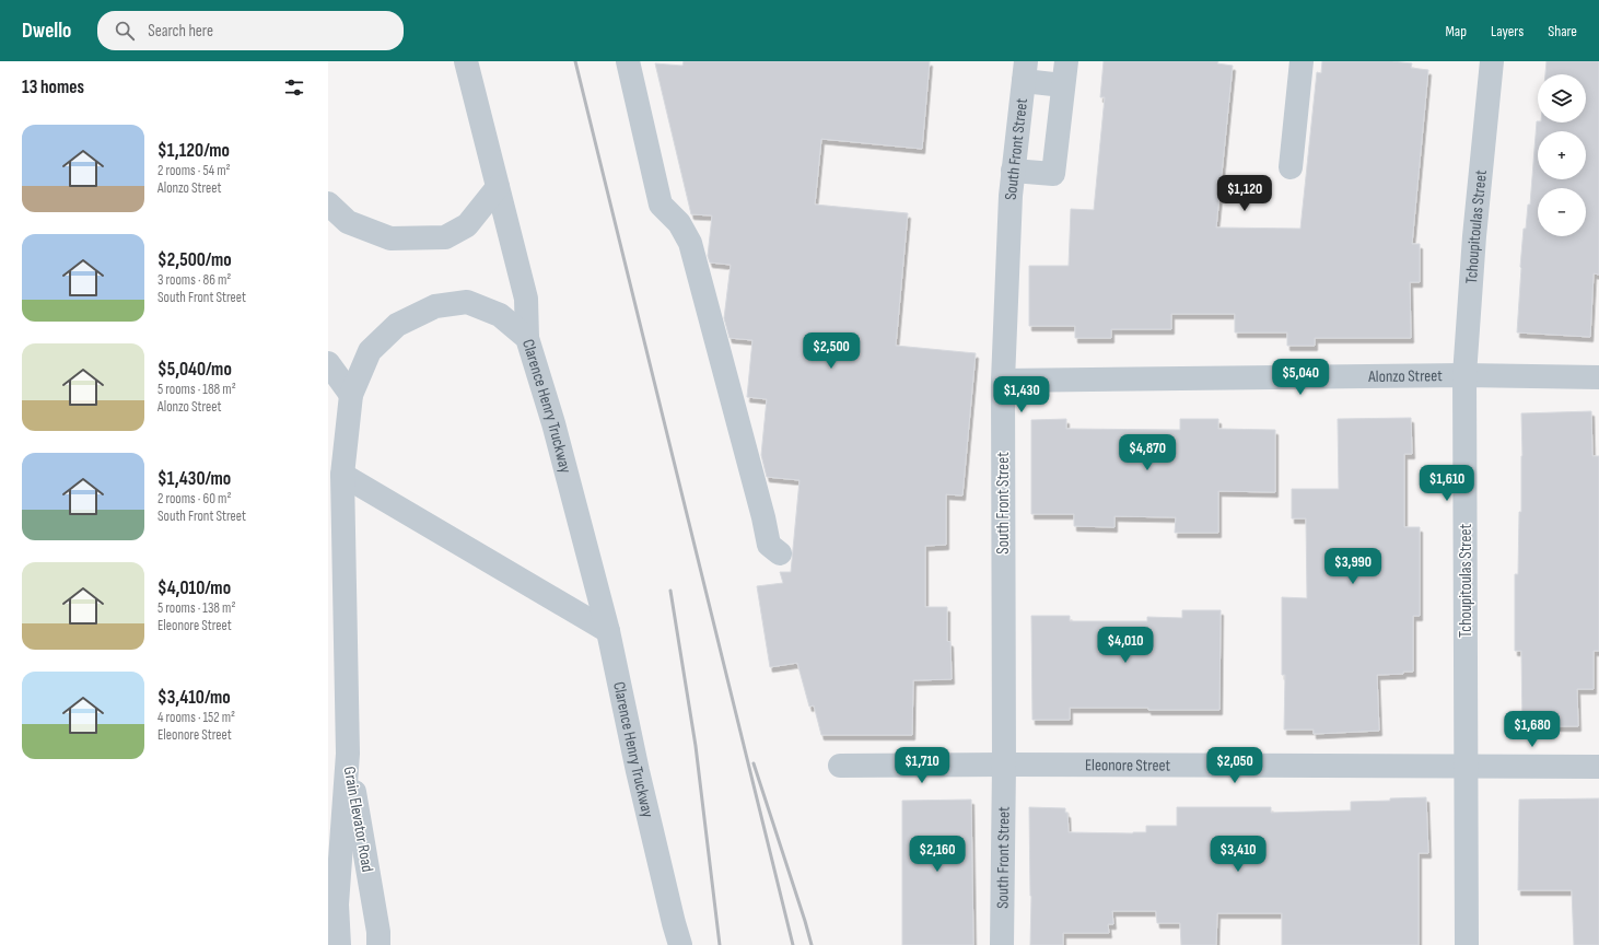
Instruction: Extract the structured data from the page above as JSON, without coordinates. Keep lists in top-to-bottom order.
{
  "streets": {
    "street": [
      "South Front Street",
      "Tchoupitoulas Street",
      "Alonzo Street",
      "Clarence Henry Truckway",
      "Eleonore Street",
      "Grain Elevator Road"
    ]
  },
  "crossings": [
    ["South Front Street", "Alonzo Street"],
    ["South Front Street", "Eleonore Street"],
    ["Tchoupitoulas Street", "Alonzo Street"],
    ["Tchoupitoulas Street", "Eleonore Street"],
    ["Clarence Henry Truckway", "Grain Elevator Road"]
  ],
  "page": {
    "header": "Dwello",
    "search": "Search here",
    "nav": ["Map", "Layers", "Share"],
    "heading": "13 homes",
    "map_buttons": ["+", "−"],
    "list": [
      {
        "name": "$1,120/mo",
        "note": "2 rooms · 54 m² · Alonzo Street"
      },
      {
        "name": "$2,500/mo",
        "note": "3 rooms · 86 m² · South Front Street"
      },
      {
        "name": "$5,040/mo",
        "note": "5 rooms · 188 m² · Alonzo Street"
      },
      {
        "name": "$1,430/mo",
        "note": "2 rooms · 60 m² · South Front Street"
      },
      {
        "name": "$4,010/mo",
        "note": "5 rooms · 138 m² · Eleonore Street"
      },
      {
        "name": "$3,410/mo",
        "note": "4 rooms · 152 m² · Eleonore Street"
      }
    ],
    "price": [
      "$1,120",
      "$2,500",
      "$5,040",
      "$1,430",
      "$4,870",
      "$1,610",
      "$3,990",
      "$4,010",
      "$1,680",
      "$1,710",
      "$2,050",
      "$2,160",
      "$3,410"
    ]
  }
}
